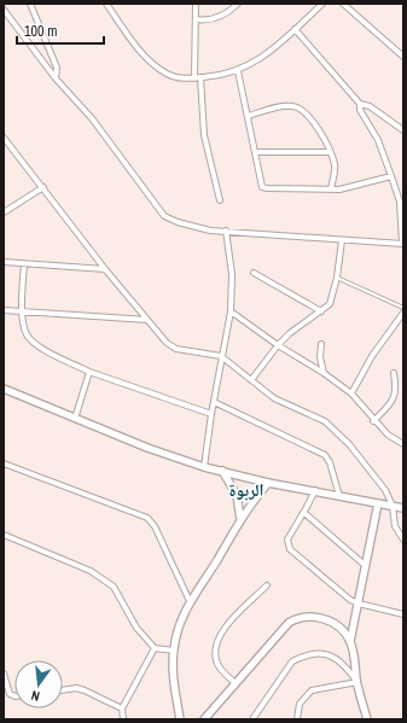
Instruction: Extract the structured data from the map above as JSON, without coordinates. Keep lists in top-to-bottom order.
{
  "districts": ["الربوة"],
  "scale_bar": "100 m",
  "north": "bottom"
}
